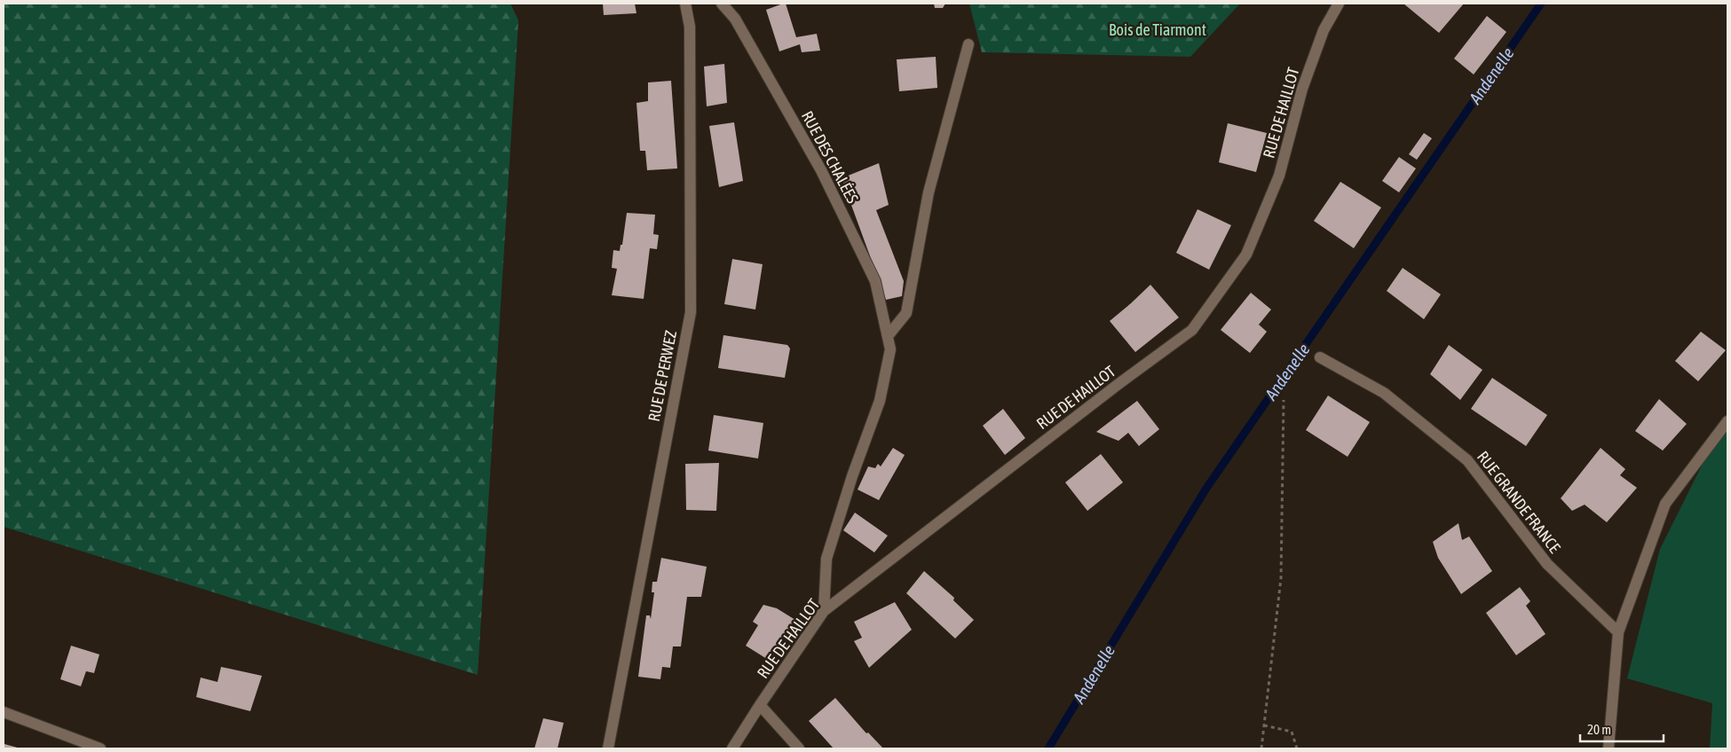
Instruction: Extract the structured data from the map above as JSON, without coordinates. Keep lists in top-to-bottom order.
{
  "streets": {
    "street": [
      "RUE DE HAILLOT",
      "RUE DES CHALÉES",
      "RUE DE PERWEZ",
      "RUE GRANDE FRANCE"
    ]
  },
  "crossings": [
    ["RUE DE HAILLOT", "RUE DES CHALÉES"]
  ],
  "water": ["Andenelle"],
  "parks": ["Bois de Tiarmont"],
  "scale_bar": "20 m"
}
